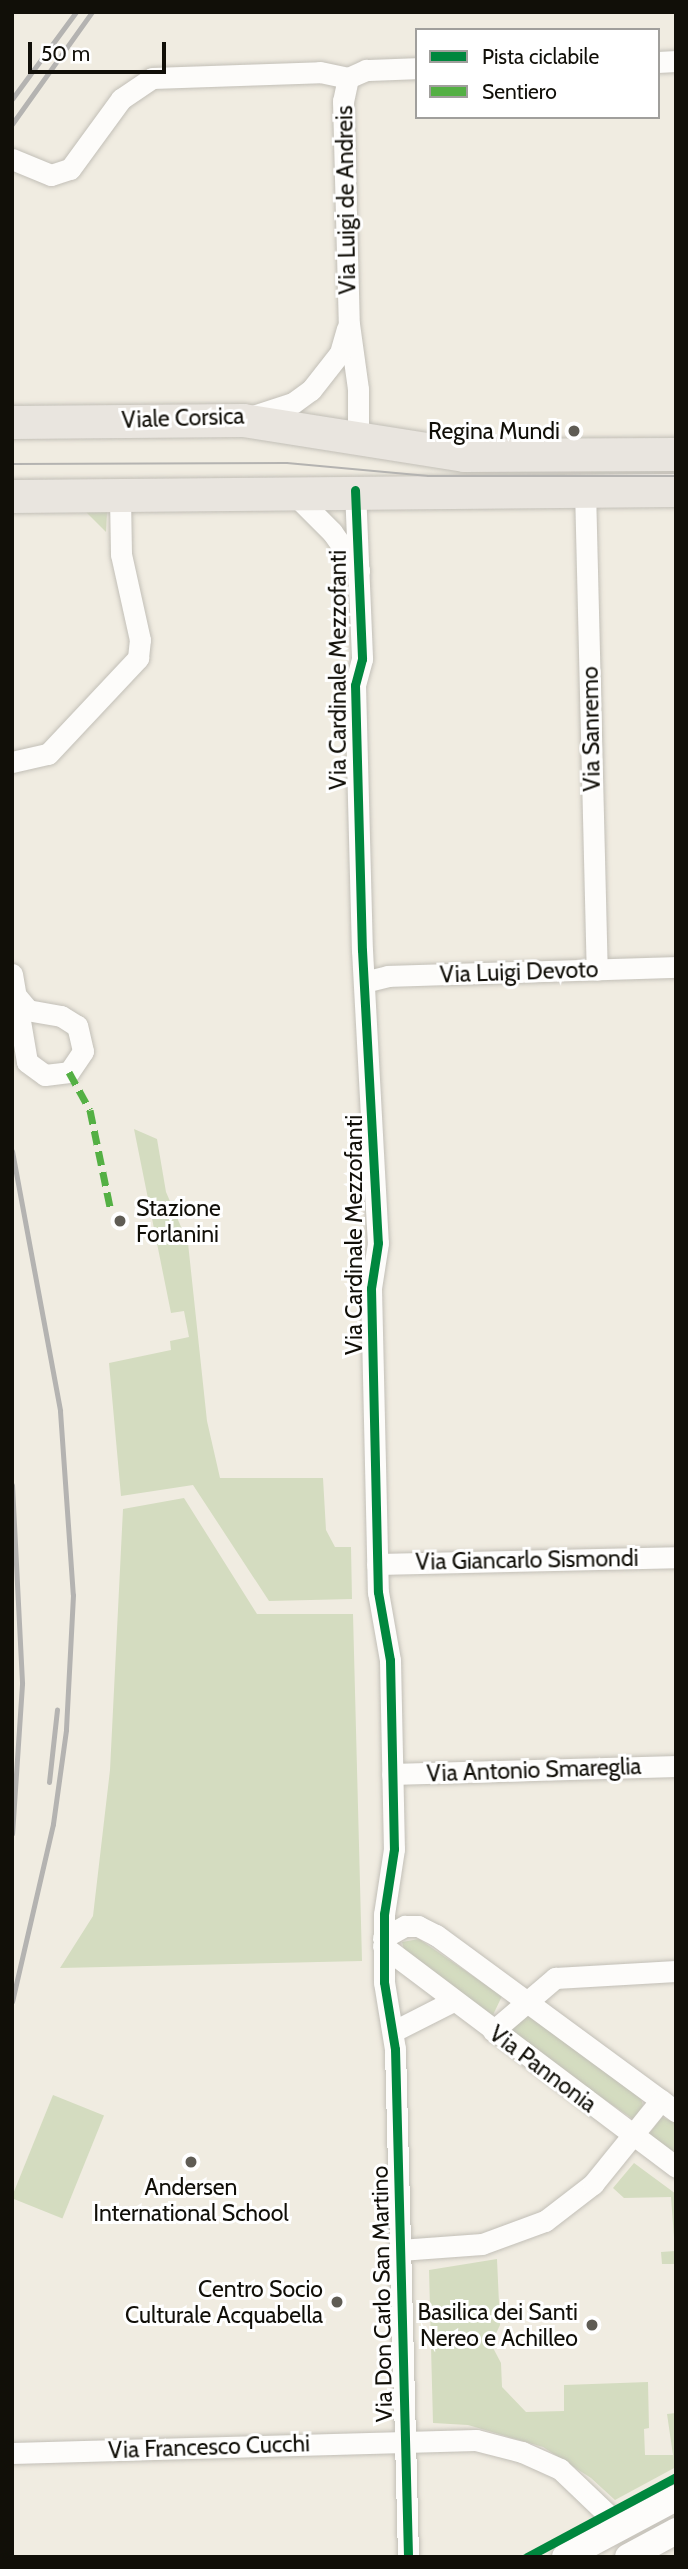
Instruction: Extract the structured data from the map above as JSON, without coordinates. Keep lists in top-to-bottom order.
{
  "streets": {
    "main road": ["Viale Corsica"],
    "street": [
      "Via Luigi de Andreis",
      "Via Cardinale Mezzofanti",
      "Via Sanremo",
      "Via Luigi Devoto",
      "Via Giancarlo Sismondi",
      "Via Antonio Smareglia",
      "Via Pannonia",
      "Via Don Carlo San Martino",
      "Via Francesco Cucchi"
    ]
  },
  "crossings": [
    ["Via Luigi de Andreis", "Viale Corsica"],
    ["Via Cardinale Mezzofanti", "Via Luigi Devoto"],
    ["Via Cardinale Mezzofanti", "Via Giancarlo Sismondi"],
    ["Via Cardinale Mezzofanti", "Via Antonio Smareglia"],
    ["Via Cardinale Mezzofanti", "Via Pannonia"],
    ["Via Cardinale Mezzofanti", "Via Don Carlo San Martino"],
    ["Via Sanremo", "Via Luigi Devoto"],
    ["Via Pannonia", "Via Don Carlo San Martino"],
    ["Via Don Carlo San Martino", "Via Francesco Cucchi"]
  ],
  "places": [
    "Regina Mundi",
    "Stazione Forlanini",
    "Andersen International School",
    "Centro Socio Culturale Acquabella",
    "Basilica dei Santi Nereo e Achilleo"
  ],
  "legend": ["Pista ciclabile", "Sentiero"],
  "scale_bar": "50 m"
}
